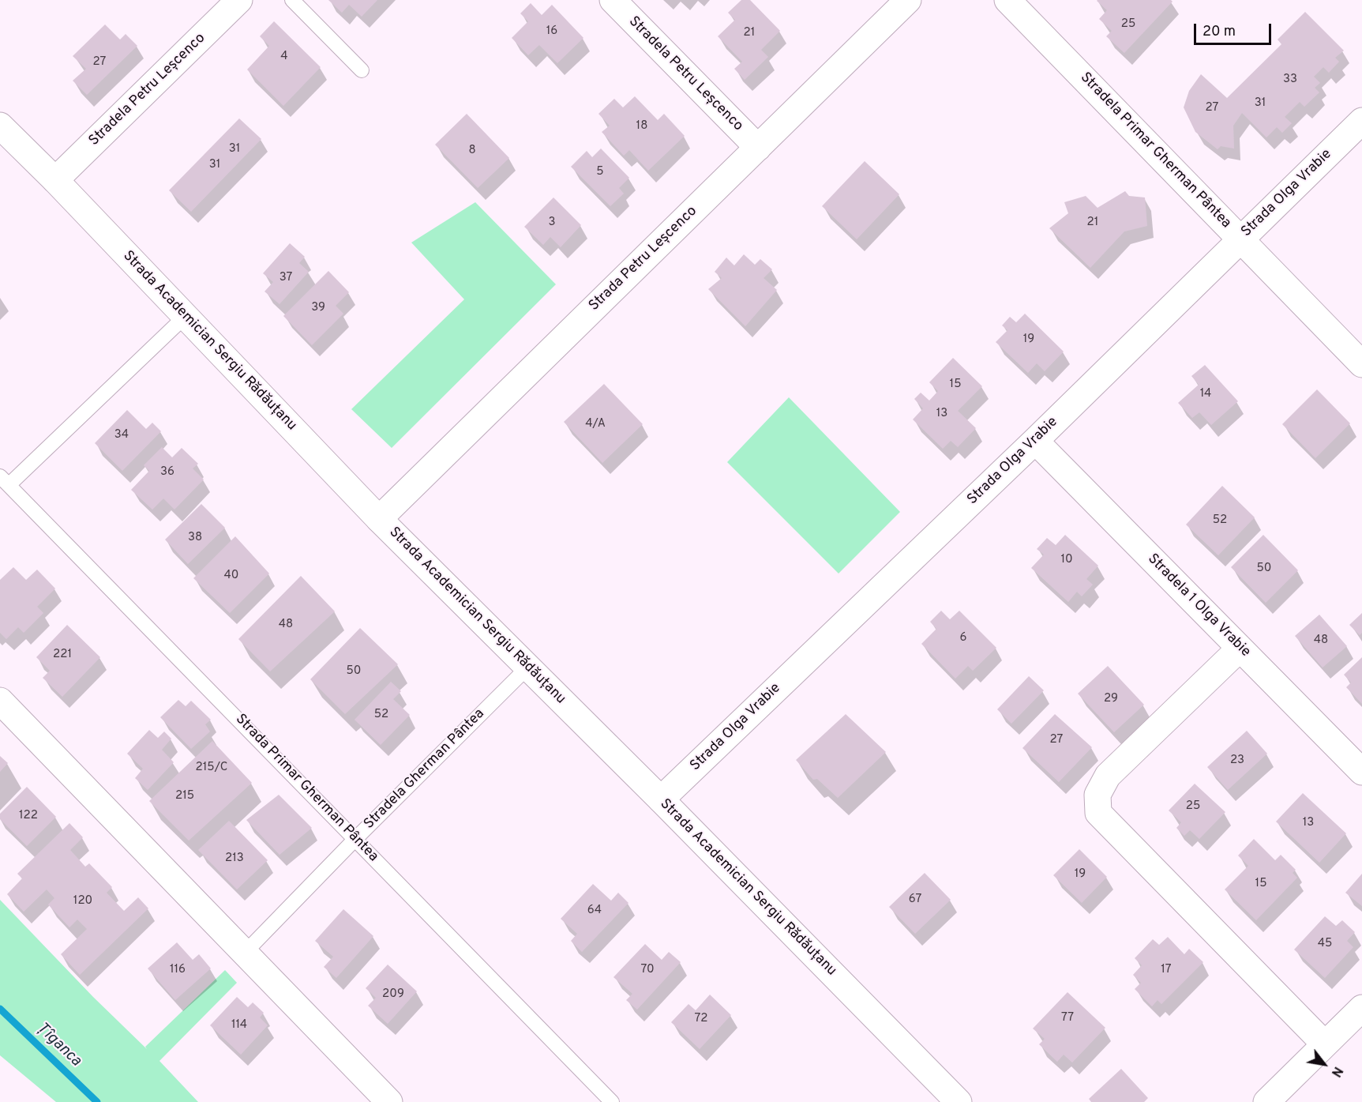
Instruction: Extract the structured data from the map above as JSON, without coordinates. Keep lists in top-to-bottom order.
{
  "streets": {
    "street": [
      "Stradela Petru Leșcenco",
      "Stradela Primar Gherman Pântea",
      "Strada Olga Vrabie",
      "Strada Petru Leșcenco",
      "Strada Academician Sergiu Rădăuțanu",
      "Stradela 1 Olga Vrabie"
    ],
    "lane": ["Stradela Gherman Pântea", "Strada Primar Gherman Pântea"]
  },
  "crossings": [
    ["Stradela Petru Leșcenco", "Strada Petru Leșcenco"],
    ["Stradela Petru Leșcenco", "Strada Academician Sergiu Rădăuțanu"],
    ["Stradela Primar Gherman Pântea", "Strada Olga Vrabie"],
    ["Strada Olga Vrabie", "Strada Academician Sergiu Rădăuțanu"],
    ["Strada Olga Vrabie", "Stradela 1 Olga Vrabie"],
    ["Strada Petru Leșcenco", "Strada Academician Sergiu Rădăuțanu"],
    ["Strada Academician Sergiu Rădăuțanu", "Stradela Gherman Pântea"],
    ["Stradela Gherman Pântea", "Strada Primar Gherman Pântea"]
  ],
  "water": ["Țîganca"],
  "house_numbers": [
    "25",
    "16",
    "21",
    "4",
    "27",
    "33",
    "31",
    "27",
    "18",
    "31",
    "8",
    "31",
    "5",
    "3",
    "21",
    "37",
    "39",
    "19",
    "15",
    "14",
    "13",
    "4/A",
    "34",
    "36",
    "52",
    "38",
    "10",
    "50",
    "40",
    "48",
    "6",
    "48",
    "221",
    "50",
    "29",
    "52",
    "27",
    "23",
    "215/C",
    "215",
    "25",
    "122",
    "13",
    "213",
    "19",
    "15",
    "67",
    "120",
    "64",
    "45",
    "116",
    "70",
    "17",
    "209",
    "77",
    "72",
    "114"
  ],
  "scale_bar": "20 m",
  "north": "bottom right"
}
